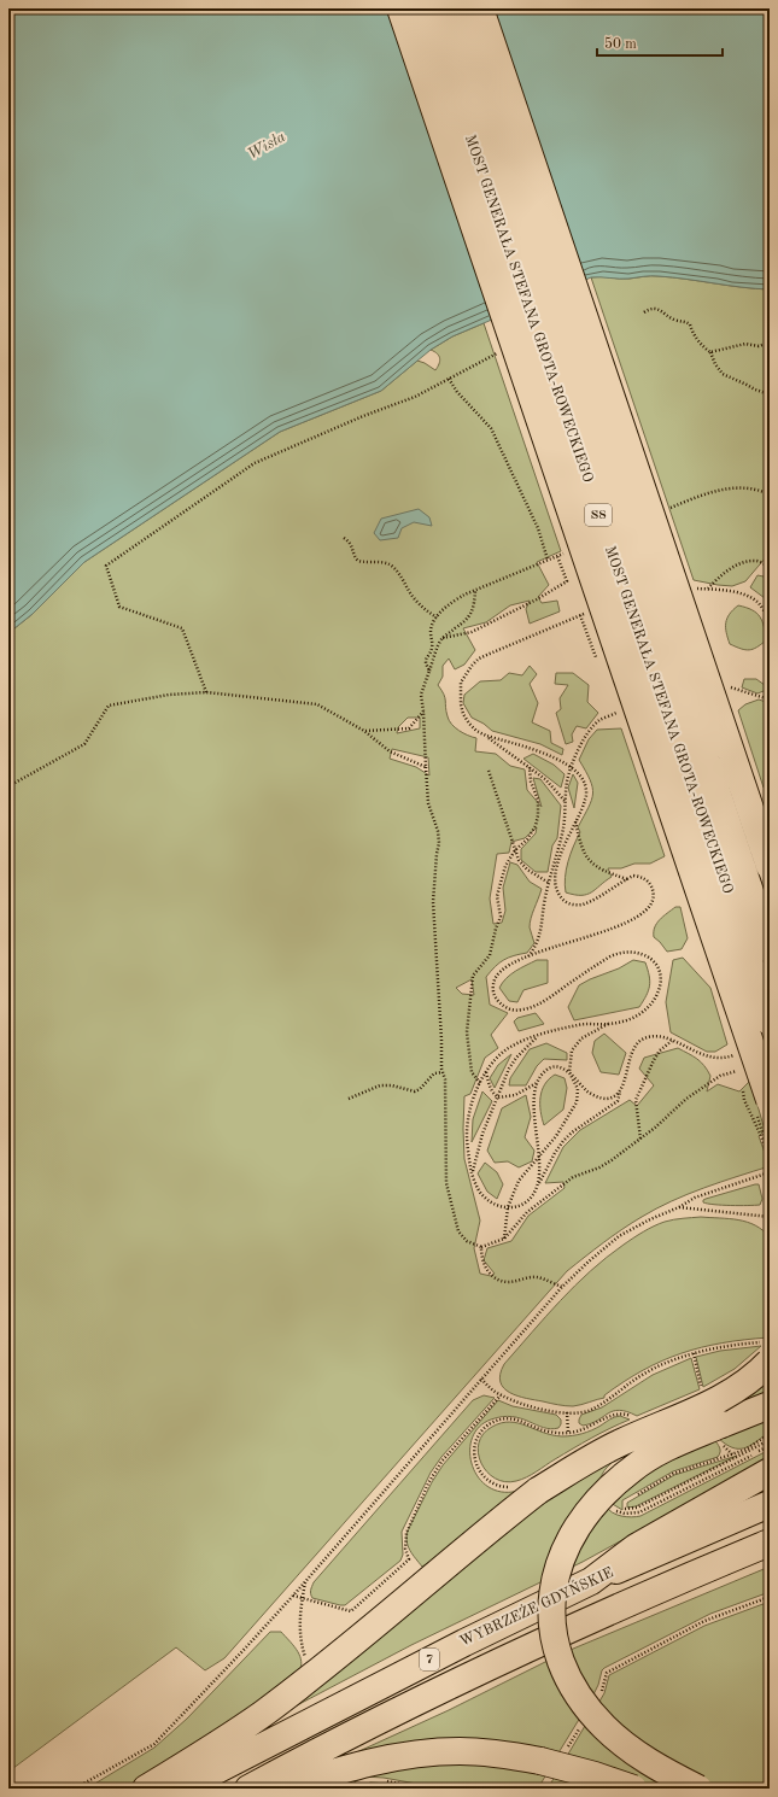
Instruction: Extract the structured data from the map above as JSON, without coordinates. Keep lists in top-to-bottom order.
{
  "streets": {
    "main road": [
      "MOST GENERAŁA STEFANA GROTA-ROWECKIEGO",
      "S8",
      "WYBRZEŻE GDYŃSKIE",
      "7"
    ]
  },
  "crossings": [
    ["WYBRZEŻE GDYŃSKIE", "7"]
  ],
  "water": ["Wisła"],
  "scale_bar": "50 m"
}
